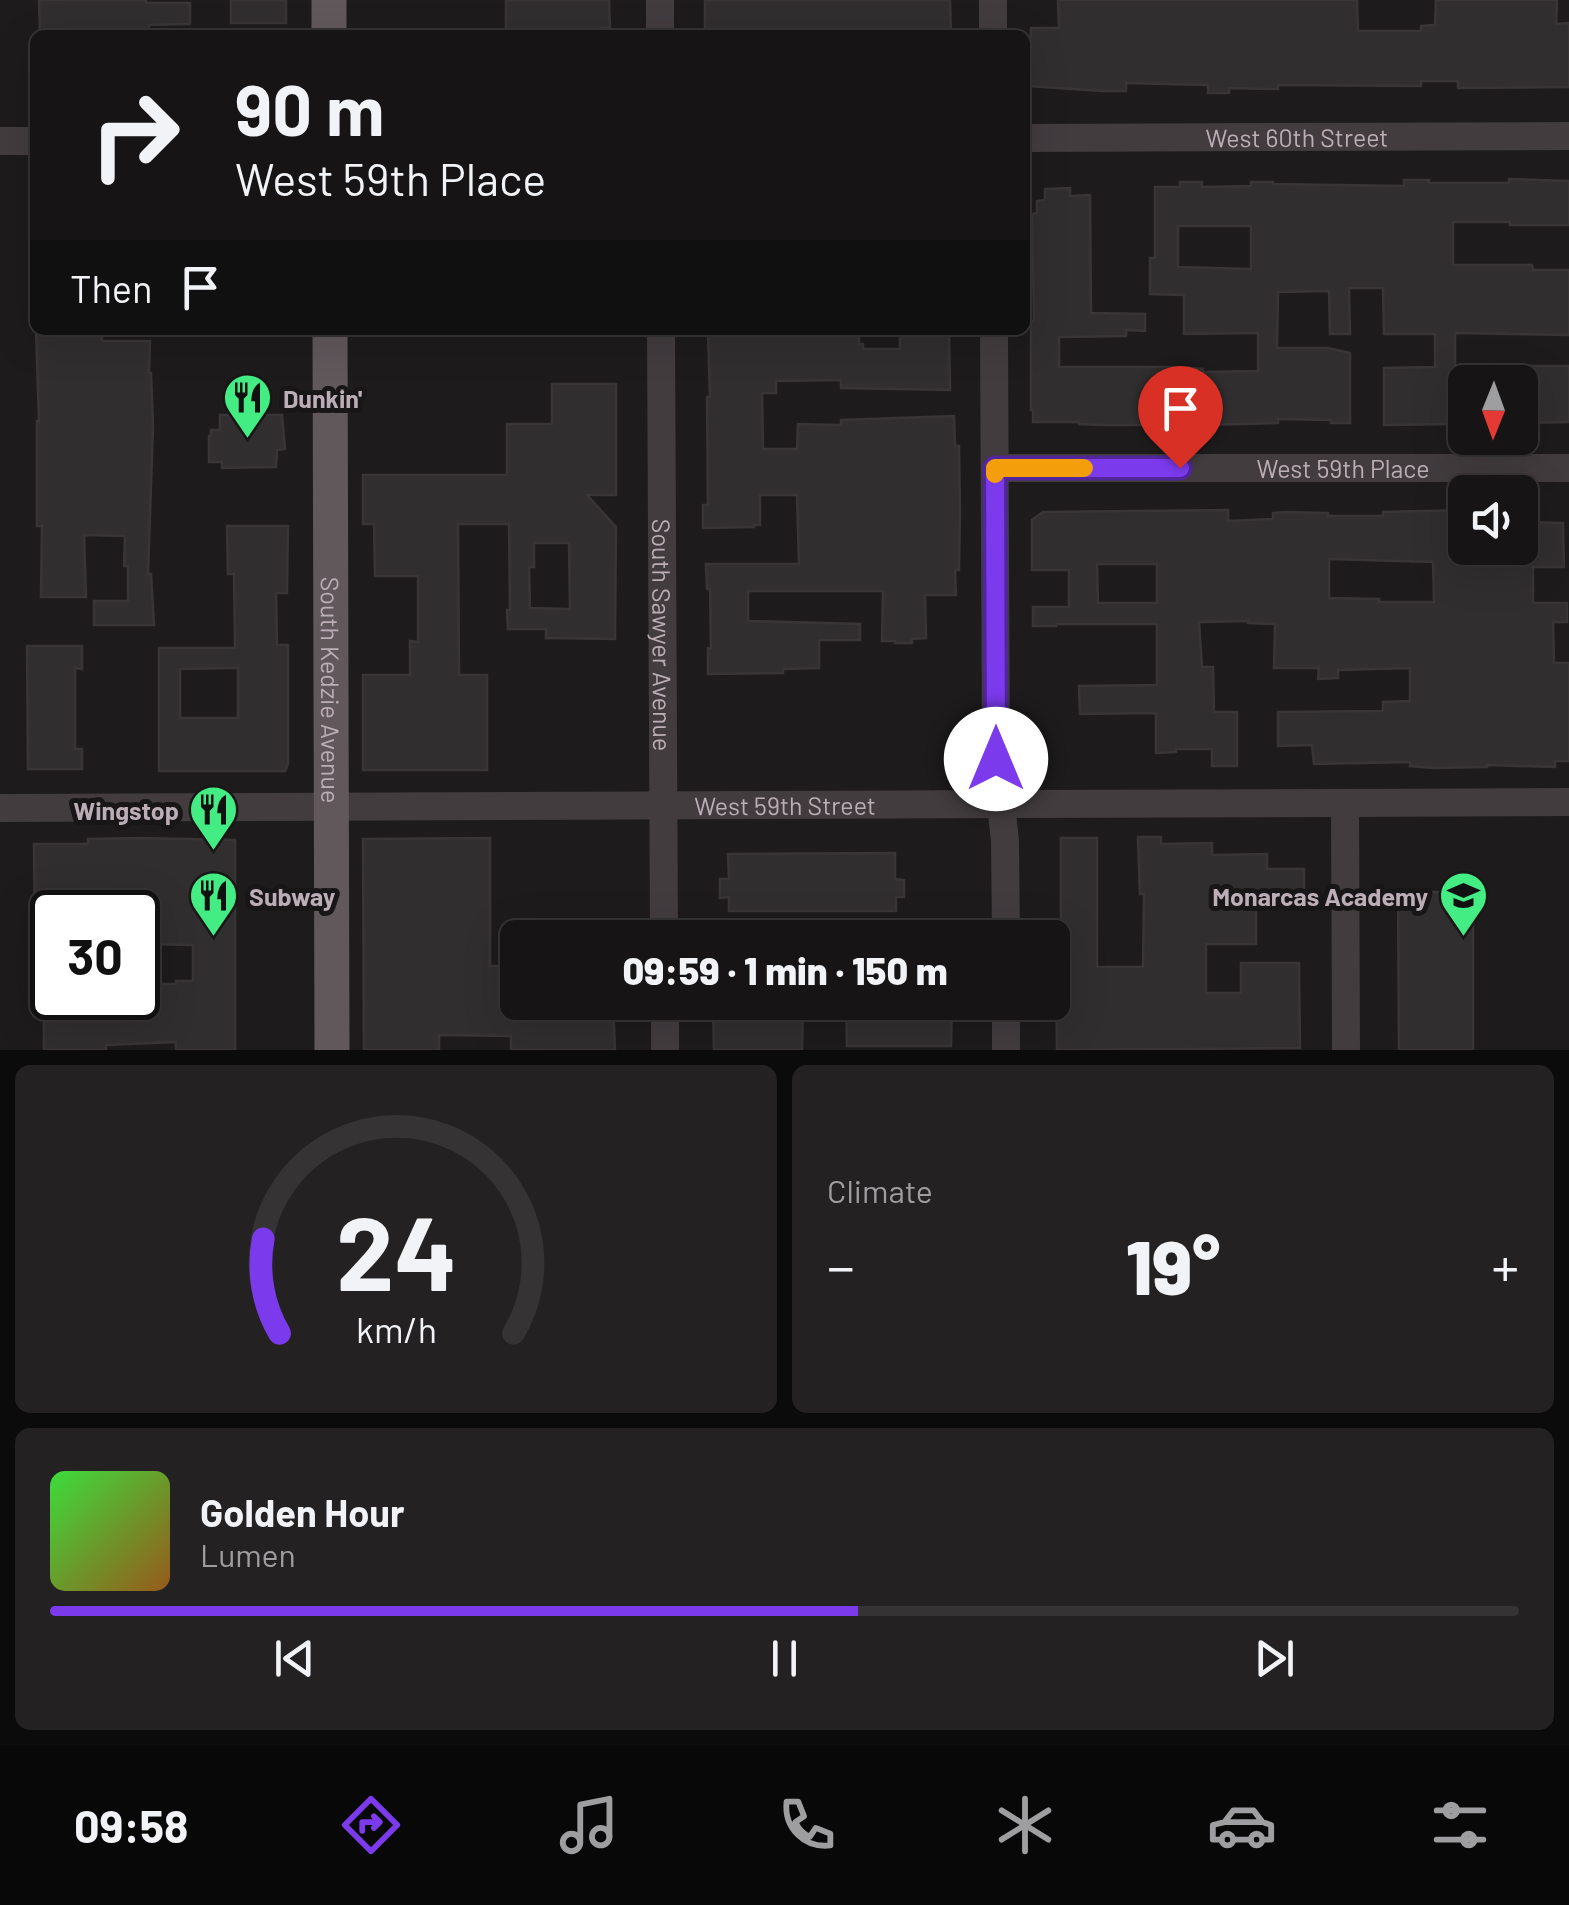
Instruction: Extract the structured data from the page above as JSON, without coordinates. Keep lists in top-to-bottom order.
{
  "streets": {
    "main road": ["South Kedzie Avenue"],
    "street": [
      "West 60th Street",
      "West 59th Place",
      "South Sawyer Avenue",
      "West 59th Street"
    ]
  },
  "crossings": [
    ["South Sawyer Avenue", "West 59th Street"],
    ["South Kedzie Avenue", "West 59th Street"]
  ],
  "places": {
    "restaurant": ["Dunkin'", "Wingstop", "Subway"],
    "school or university": ["Monarcas Academy"]
  },
  "north": "bottom",
  "page": {
    "turn": ["90 m", "West 59th Place"],
    "then": "Then",
    "limit": "30",
    "trip": "09:59 · 1 min · 150 m",
    "tile": "Climate",
    "heat": ["−", "19°", "+"],
    "song": ["Golden Hour", "Lumen"],
    "tabs": "09:58",
    "gauge": ["24", "km/h"]
  }
}
